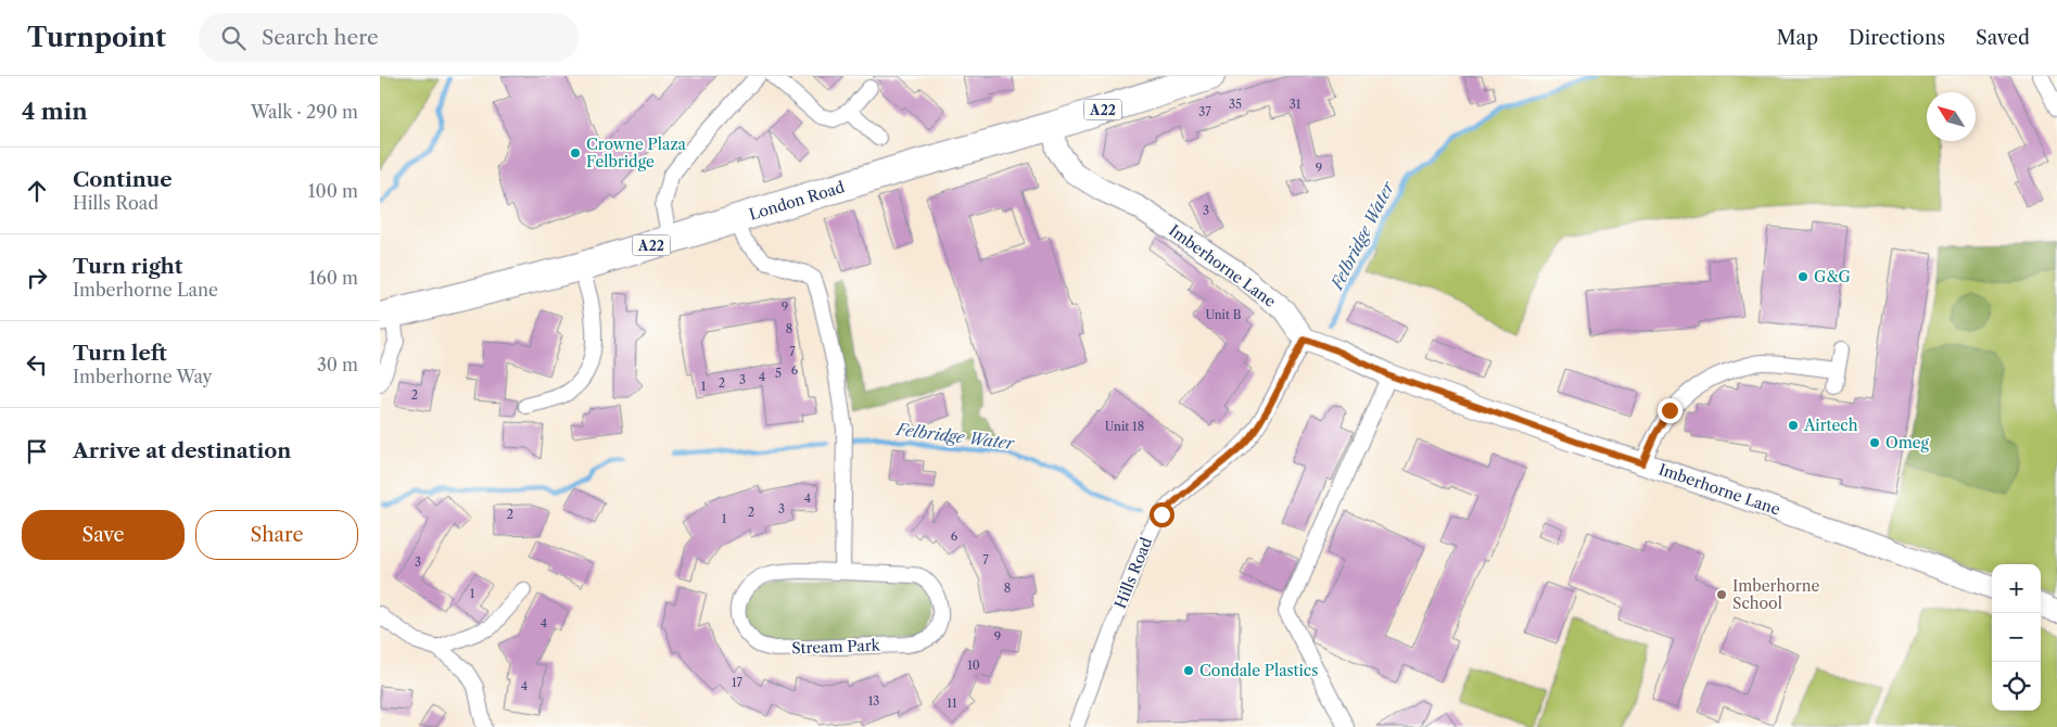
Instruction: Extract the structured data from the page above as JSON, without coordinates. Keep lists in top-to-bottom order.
{
  "streets": {
    "highway": ["A22", "London Road"],
    "street": ["Imberhorne Lane", "Hills Road", "Stream Park"]
  },
  "crossings": [
    ["London Road", "Imberhorne Lane"],
    ["Imberhorne Lane", "Hills Road"]
  ],
  "water": ["Felbridge Water"],
  "places": [
    "Crowne Plaza Felbridge",
    "G&G",
    "Airtech",
    "Omeg",
    "Imberhorne School",
    "Condale Plastics"
  ],
  "house_numbers": [
    "35",
    "31",
    "37",
    "9",
    "3",
    "9",
    "Unit B",
    "8",
    "7",
    "6",
    "5",
    "4",
    "3",
    "2",
    "1",
    "2",
    "Unit 18",
    "4",
    "3",
    "2",
    "2",
    "1",
    "6",
    "7",
    "3",
    "8",
    "1",
    "4",
    "9",
    "10",
    "17",
    "4",
    "13",
    "11"
  ],
  "north": "top left",
  "page": {
    "header": "Turnpoint",
    "search": "Search here",
    "nav": ["Map", "Directions", "Saved"],
    "heading": ["4 min", "Walk · 290 m"],
    "list": [
      ["Continue", "Hills Road", "100 m"],
      ["Turn right", "Imberhorne Lane", "160 m"],
      ["Turn left", "Imberhorne Way", "30 m"],
      "Arrive at destination"
    ],
    "buttons": ["Save", "Share"],
    "map_buttons": ["+", "−"]
  }
}
